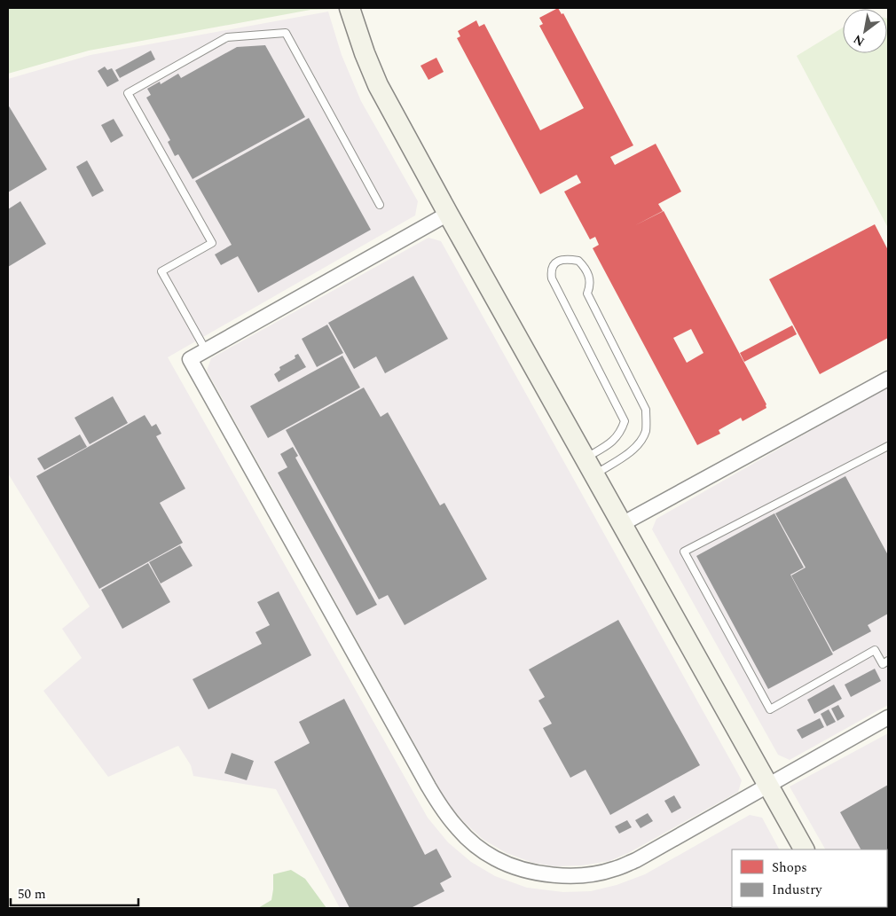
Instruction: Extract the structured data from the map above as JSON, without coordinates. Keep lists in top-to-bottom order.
{
  "legend": ["Shops", "Industry"],
  "scale_bar": "50 m",
  "north": "bottom left"
}
